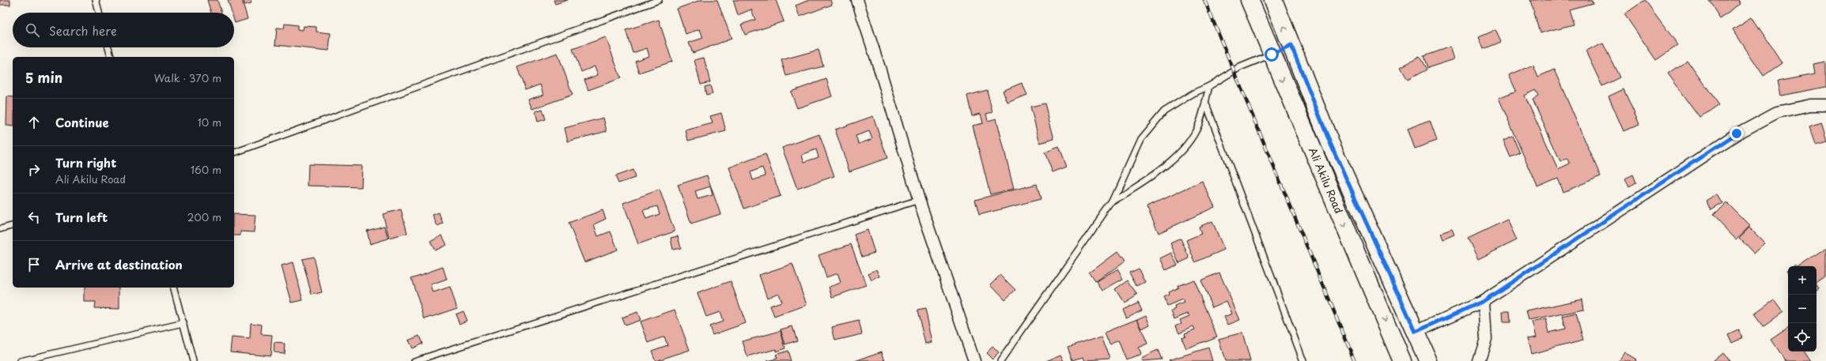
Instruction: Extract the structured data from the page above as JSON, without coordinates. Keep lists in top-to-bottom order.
{
  "streets": {
    "main road": ["Ali Akilu Road"]
  },
  "page": {
    "search": "Search here",
    "heading": ["5 min", "Walk · 370 m"],
    "list": [
      ["Continue", "10 m"],
      ["Turn right", "Ali Akilu Road", "160 m"],
      ["Turn left", "200 m"],
      "Arrive at destination"
    ],
    "map_buttons": ["+", "−"]
  }
}
